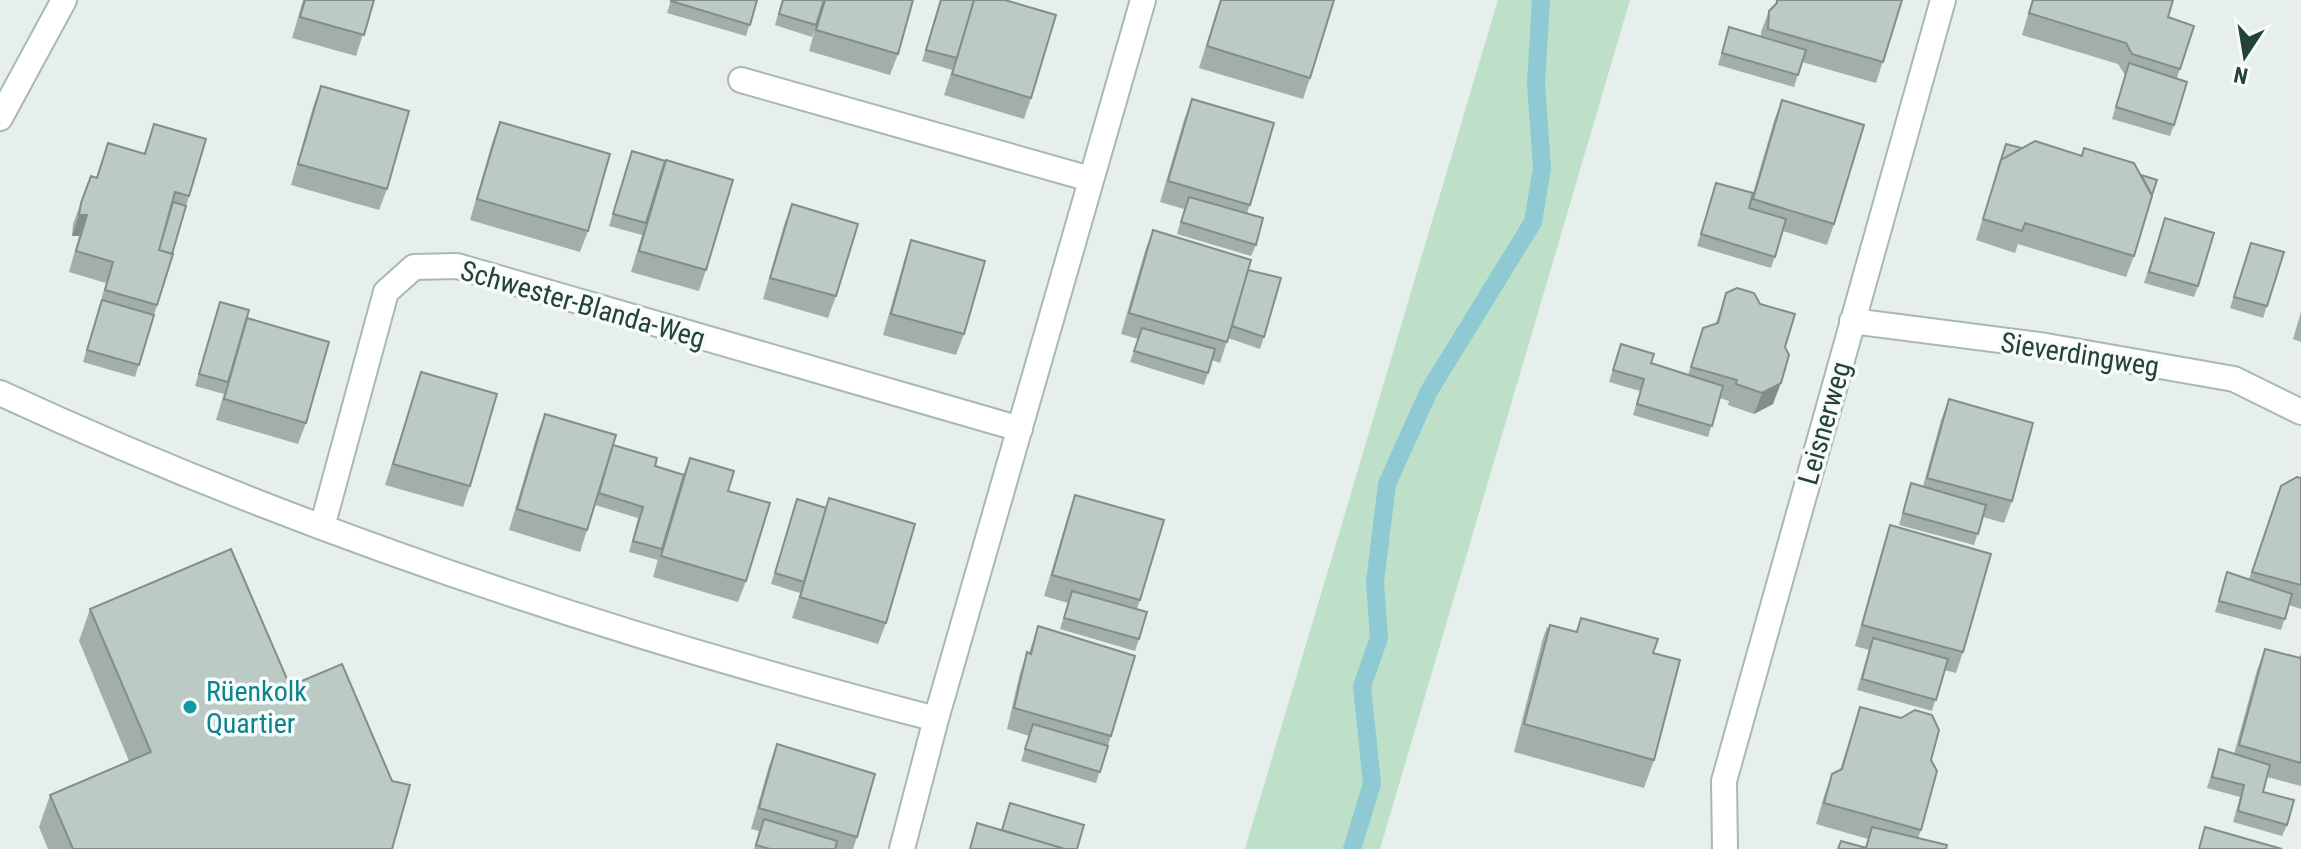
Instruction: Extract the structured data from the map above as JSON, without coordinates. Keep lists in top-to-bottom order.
{
  "streets": {
    "street": ["Schwester-Blanda-Weg", "Sieverdingweg", "Leisnerweg"]
  },
  "crossings": [
    ["Sieverdingweg", "Leisnerweg"]
  ],
  "places": ["Rüenkolk Quartier"],
  "north": "bottom"
}
